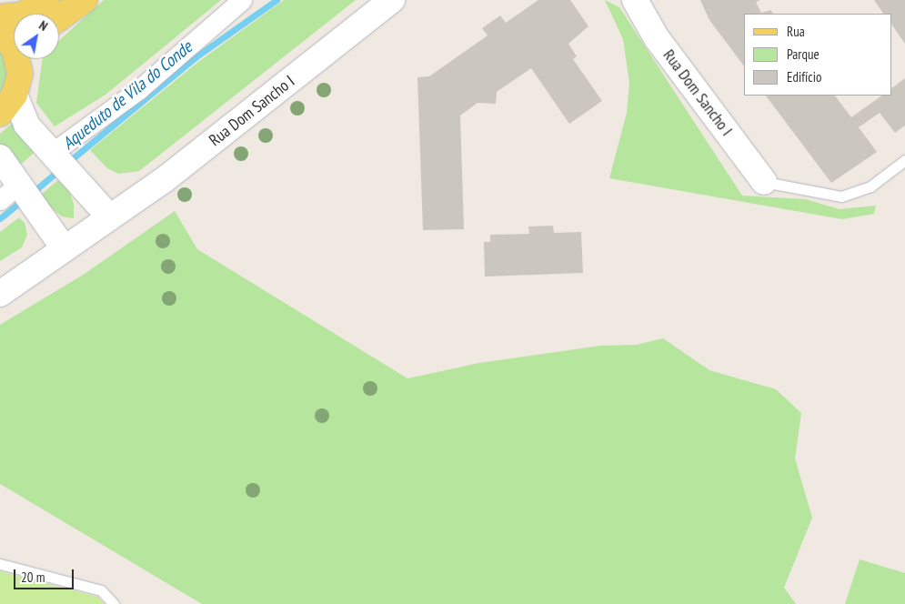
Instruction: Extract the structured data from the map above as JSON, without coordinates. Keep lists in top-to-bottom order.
{
  "streets": {
    "street": ["Rua Dom Sancho I"]
  },
  "water": ["Aqueduto de Vila do Conde"],
  "legend": ["Rua", "Parque", "Edifício"],
  "scale_bar": "20 m",
  "north": "top right"
}
